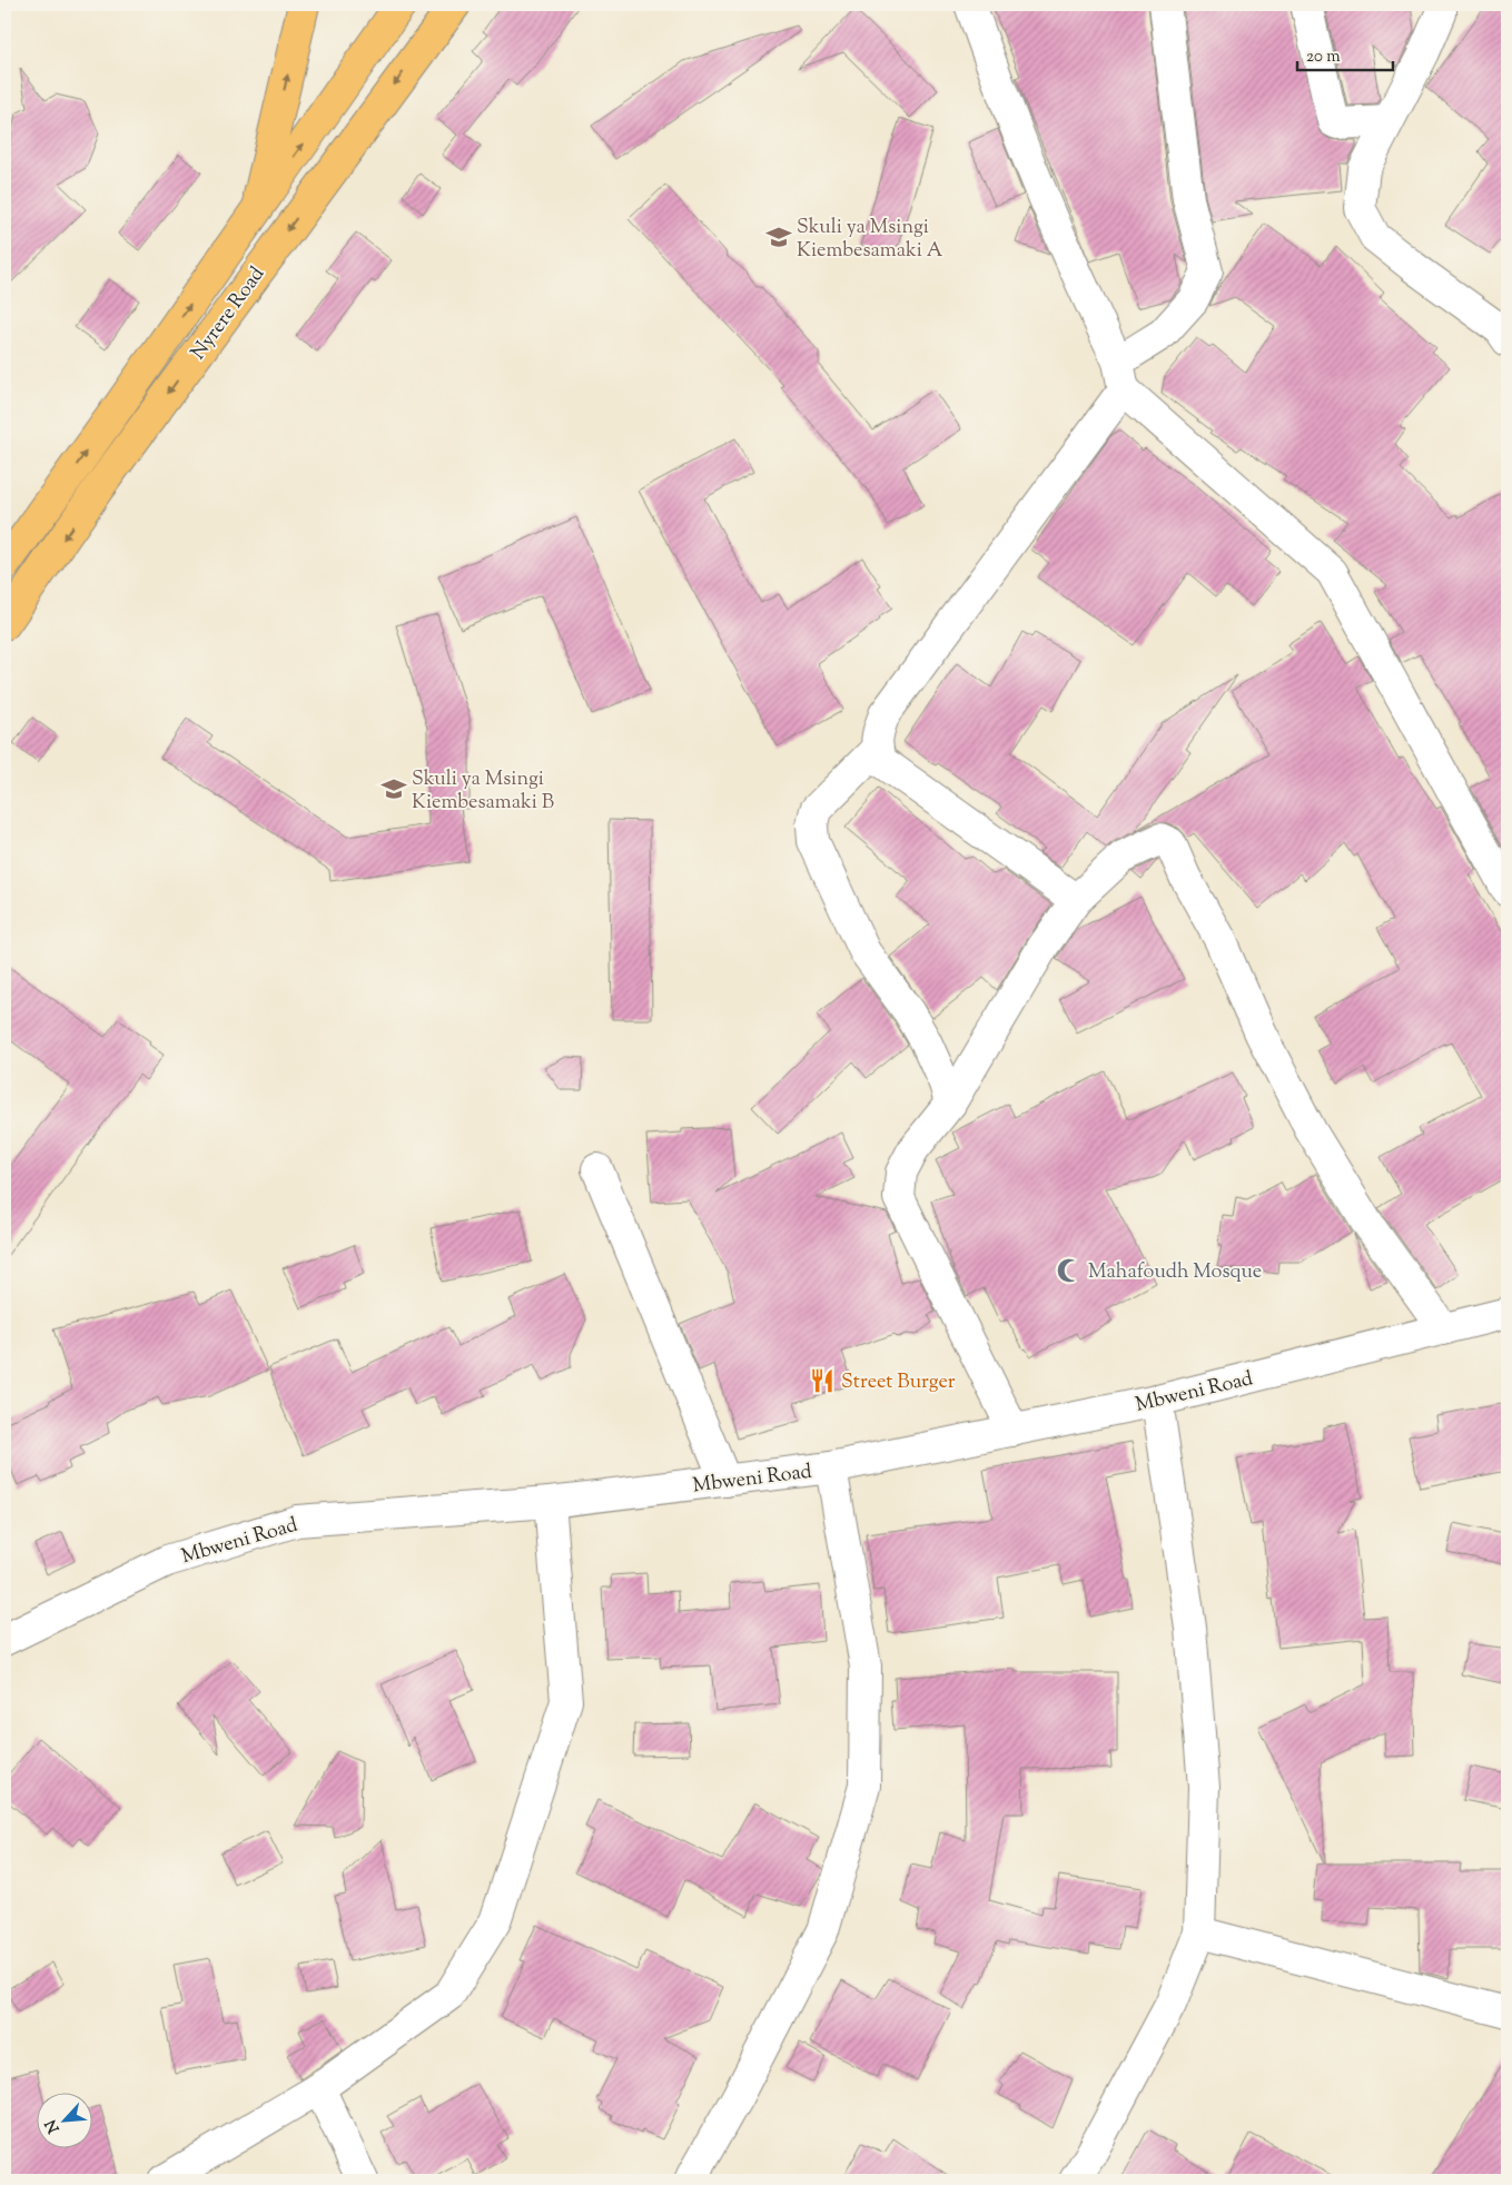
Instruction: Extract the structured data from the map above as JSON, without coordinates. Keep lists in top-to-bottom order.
{
  "streets": {
    "main road": ["Nyrere Road"],
    "street": ["Mbweni Road"]
  },
  "places": {
    "school or university": ["Skuli ya Msingi Kiembesamaki A", "Skuli ya Msingi Kiembesamaki B"],
    "mosque": ["Mahafoudh Mosque"],
    "restaurant": ["Street Burger"]
  },
  "scale_bar": "20 m",
  "north": "bottom left"
}
